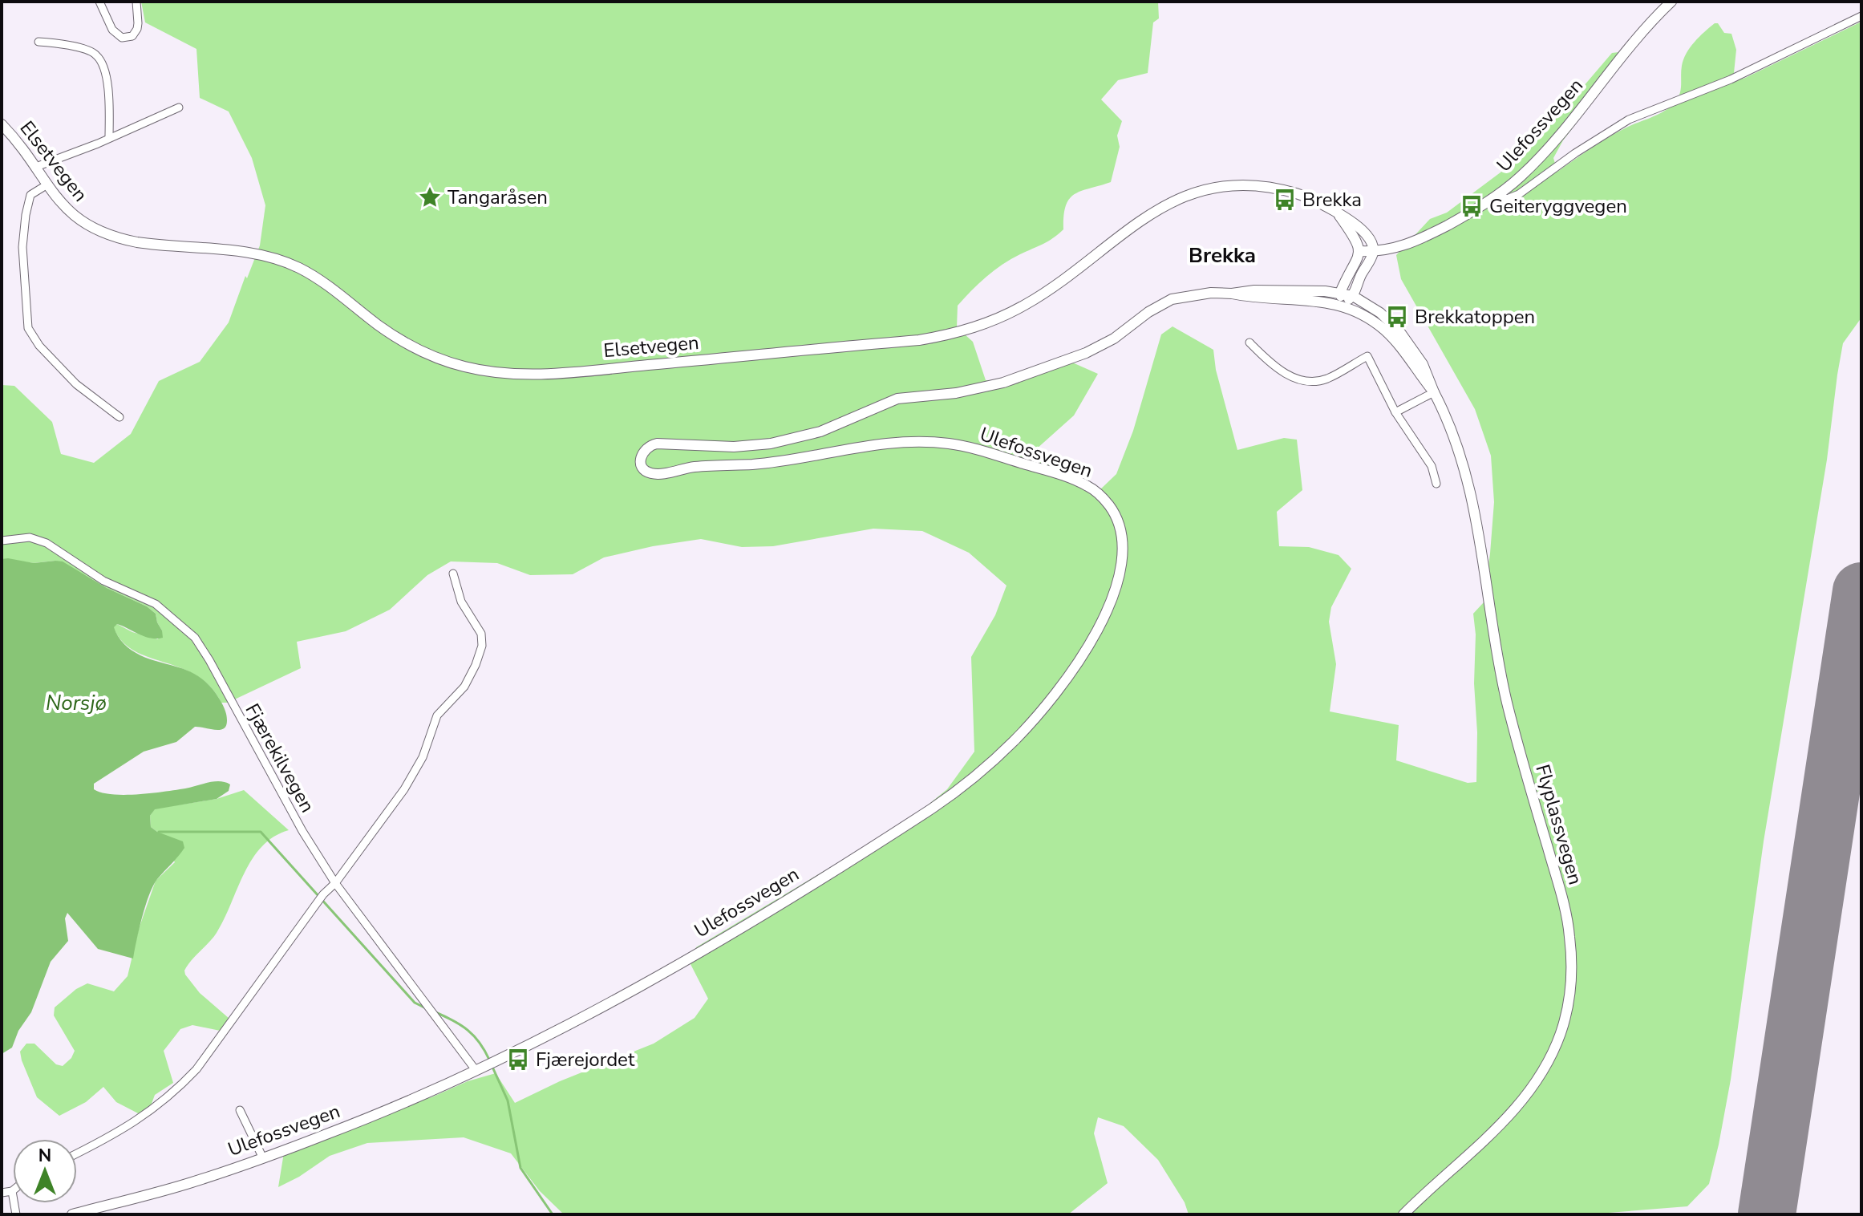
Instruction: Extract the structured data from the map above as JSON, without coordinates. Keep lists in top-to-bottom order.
{
  "streets": {
    "street": [
      "Ulefossvegen",
      "Elsetvegen",
      "Fjærekilvegen",
      "Flyplassvegen"
    ]
  },
  "crossings": [
    ["Ulefossvegen", "Elsetvegen"],
    ["Ulefossvegen", "Fjærekilvegen"],
    ["Ulefossvegen", "Flyplassvegen"]
  ],
  "districts": ["Brekka"],
  "water": ["Norsjø"],
  "places": {
    "place": ["Tangaråsen"],
    "bus stop": [
      "Brekka",
      "Geiteryggvegen",
      "Brekkatoppen",
      "Fjærejordet"
    ]
  },
  "north": "top"
}
